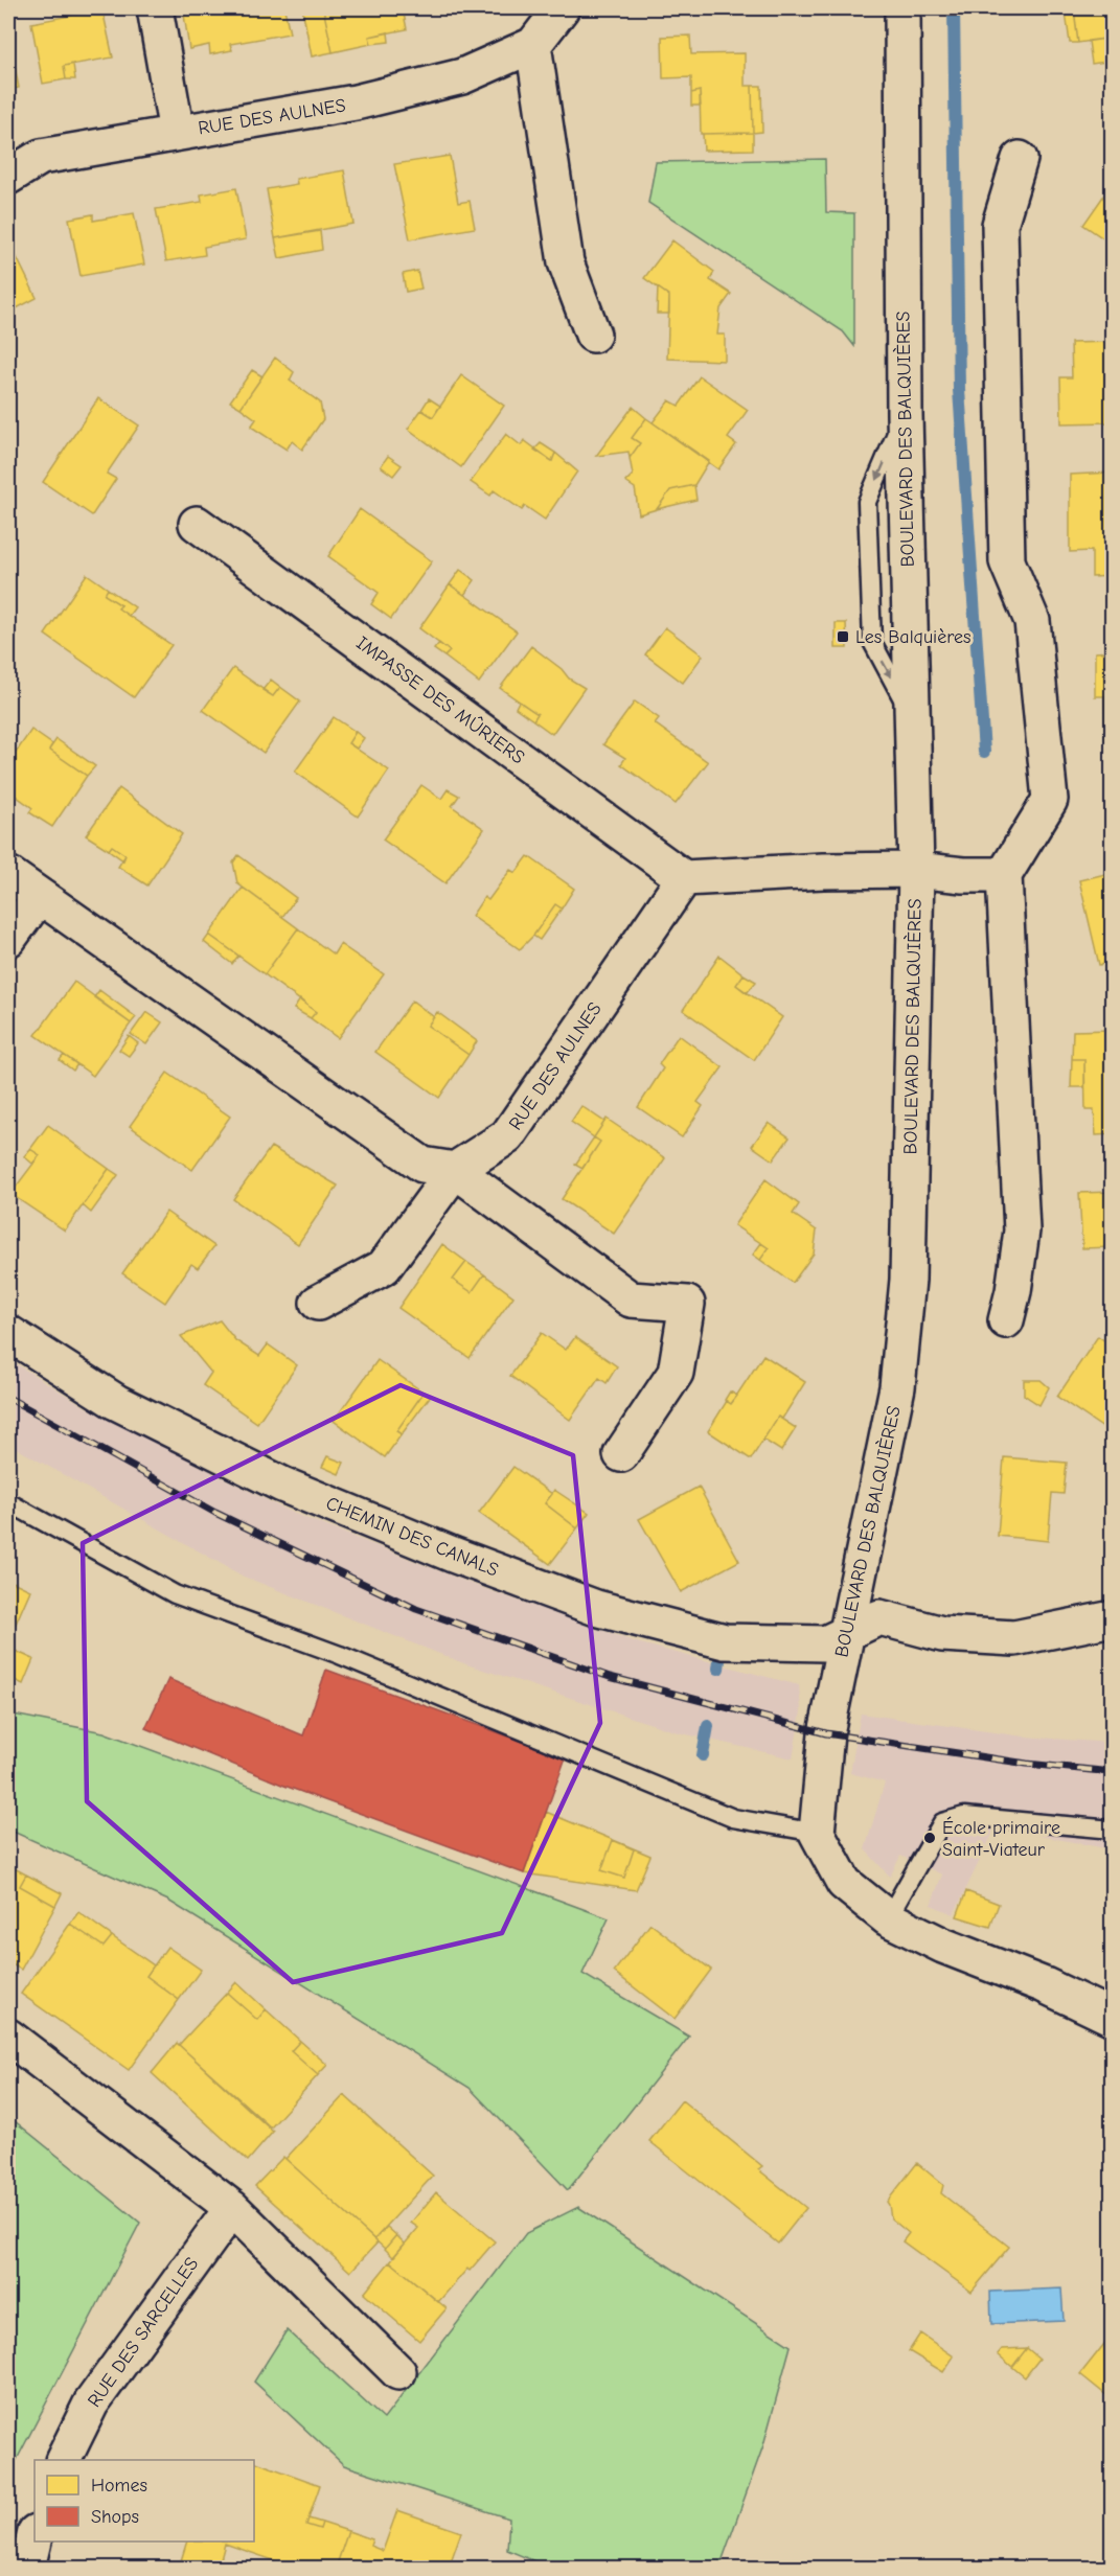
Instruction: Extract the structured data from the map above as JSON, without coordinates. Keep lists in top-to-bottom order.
{
  "streets": {
    "street": [
      "RUE DES AULNES",
      "BOULEVARD DES BALQUIÈRES",
      "IMPASSE DES MÛRIERS",
      "CHEMIN DES CANALS",
      "RUE DES SARCELLES"
    ]
  },
  "crossings": [
    ["RUE DES AULNES", "IMPASSE DES MÛRIERS"],
    ["BOULEVARD DES BALQUIÈRES", "CHEMIN DES CANALS"]
  ],
  "places": {
    "transit": ["Les Balquières"],
    "other": ["École primaire Saint-Viateur"]
  },
  "legend": ["Homes", "Shops"]
}
